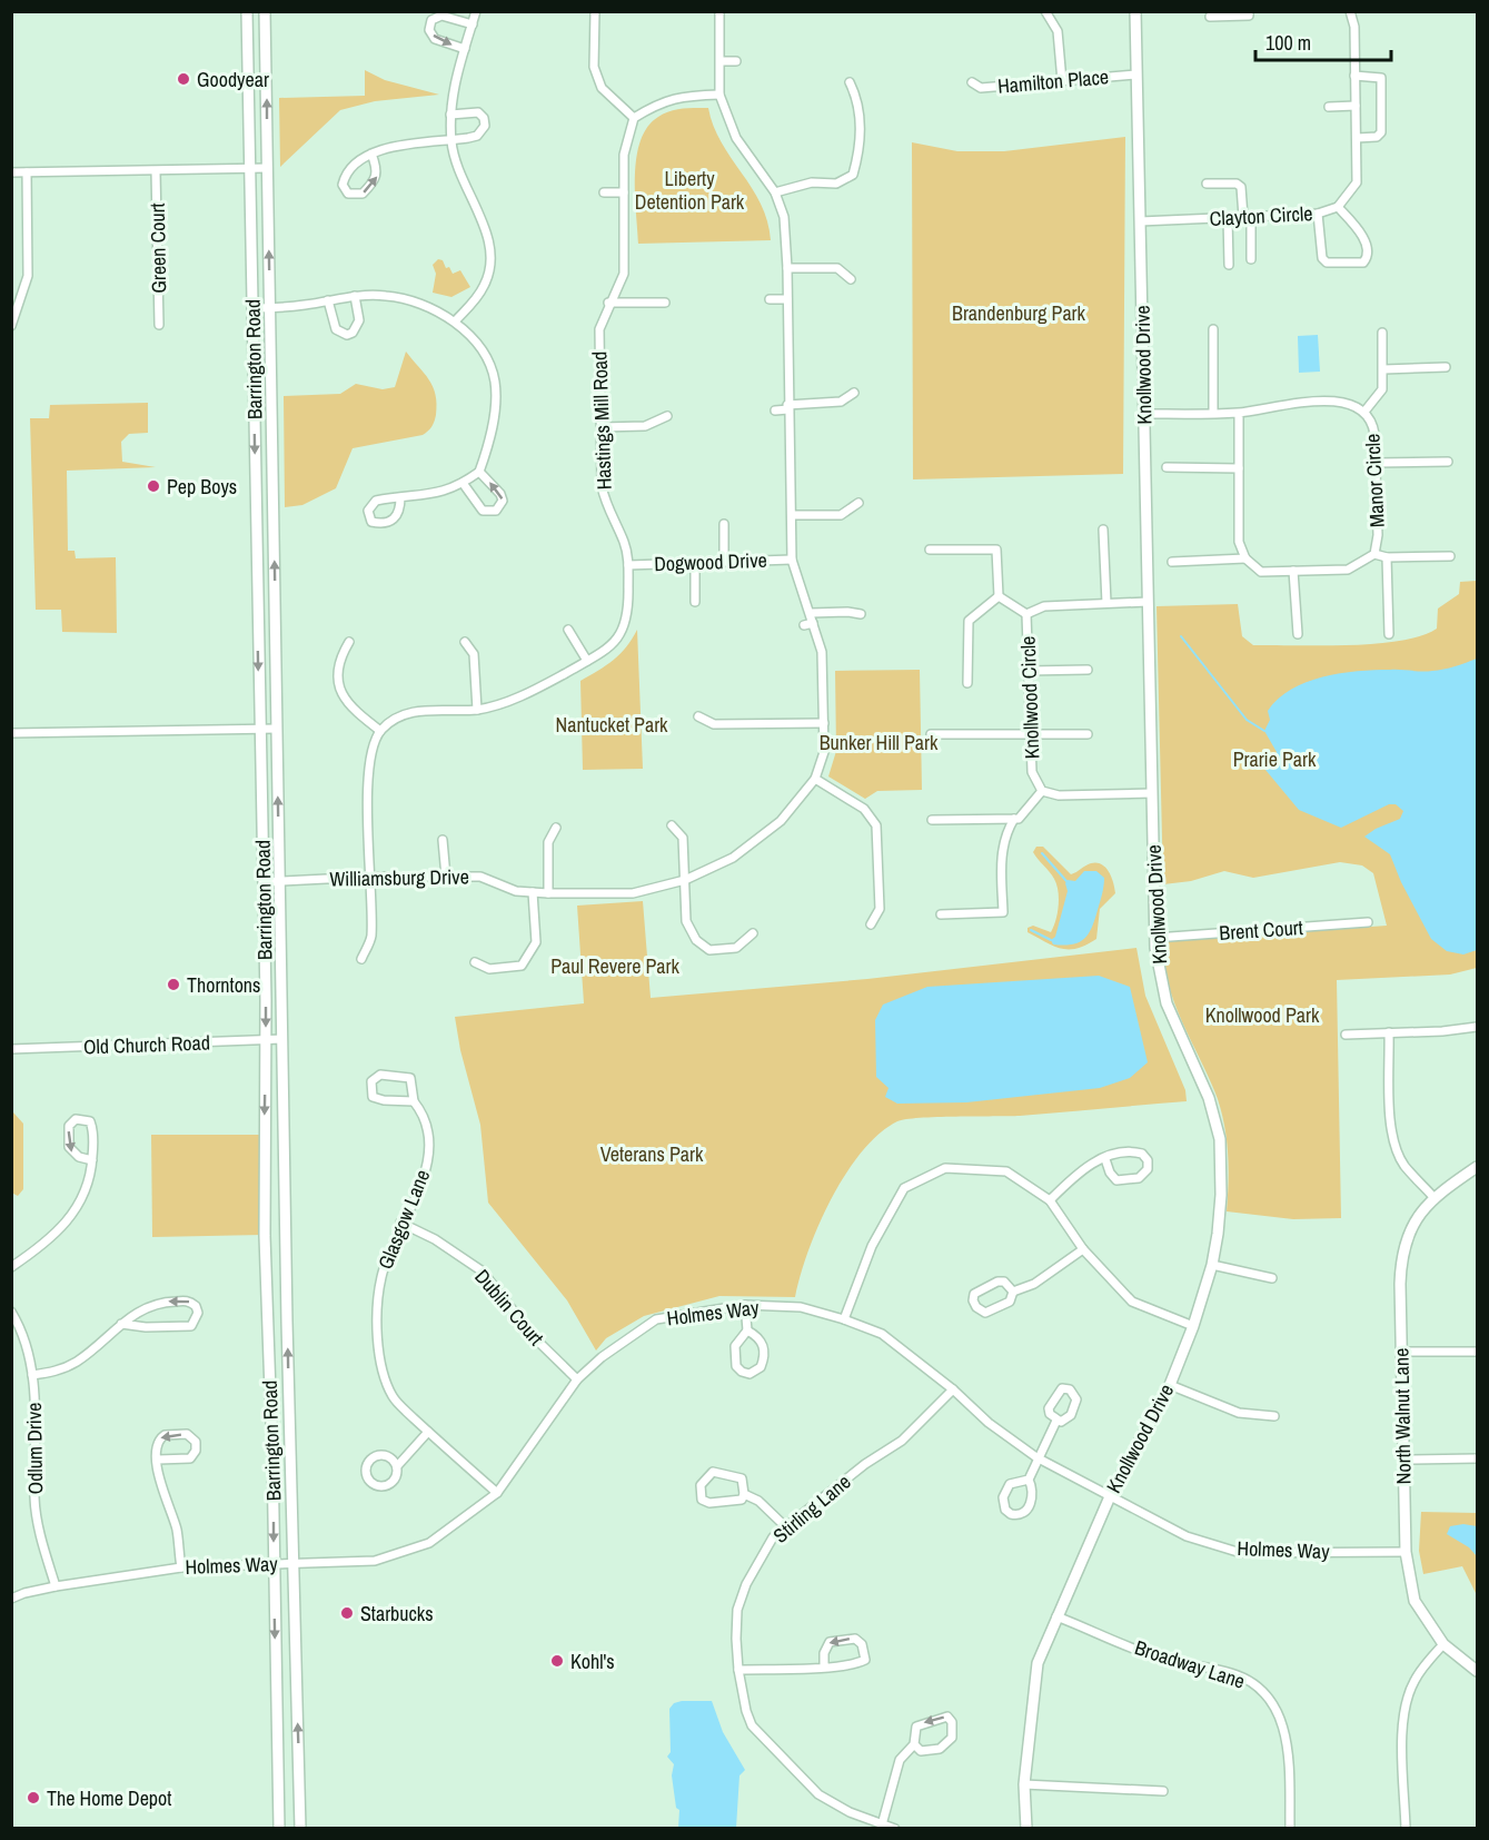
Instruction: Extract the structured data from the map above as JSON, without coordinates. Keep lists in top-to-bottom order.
{
  "streets": {
    "main road": ["Barrington Road", "Knollwood Drive", "North Walnut Lane"],
    "street": [
      "Hamilton Place",
      "Clayton Circle",
      "Green Court",
      "Hastings Mill Road",
      "Manor Circle",
      "Dogwood Drive",
      "Knollwood Circle",
      "Williamsburg Drive",
      "Brent Court",
      "Old Church Road",
      "Glasgow Lane",
      "Dublin Court",
      "Holmes Way",
      "Odlum Drive",
      "Stirling Lane",
      "Broadway Lane"
    ]
  },
  "crossings": [
    ["Hamilton Place", "Knollwood Drive"],
    ["Clayton Circle", "Knollwood Drive"],
    ["Barrington Road", "Williamsburg Drive"],
    ["Barrington Road", "Old Church Road"],
    ["Barrington Road", "Holmes Way"],
    ["Knollwood Drive", "Manor Circle"],
    ["Knollwood Drive", "Knollwood Circle"],
    ["Knollwood Drive", "Brent Court"],
    ["Knollwood Drive", "Holmes Way"],
    ["Knollwood Drive", "Broadway Lane"],
    ["Hastings Mill Road", "Dogwood Drive"],
    ["Dogwood Drive", "Williamsburg Drive"],
    ["Glasgow Lane", "Dublin Court"],
    ["Glasgow Lane", "Holmes Way"],
    ["Dublin Court", "Holmes Way"],
    ["Holmes Way", "North Walnut Lane"],
    ["Holmes Way", "Odlum Drive"],
    ["Holmes Way", "Stirling Lane"]
  ],
  "parks": [
    "Liberty Detention Park",
    "Brandenburg Park",
    "Nantucket Park",
    "Bunker Hill Park",
    "Prarie Park",
    "Paul Revere Park",
    "Knollwood Park",
    "Veterans Park"
  ],
  "places": [
    "Goodyear",
    "Pep Boys",
    "Thorntons",
    "Starbucks",
    "Kohl's",
    "The Home Depot"
  ],
  "scale_bar": "100 m"
}
